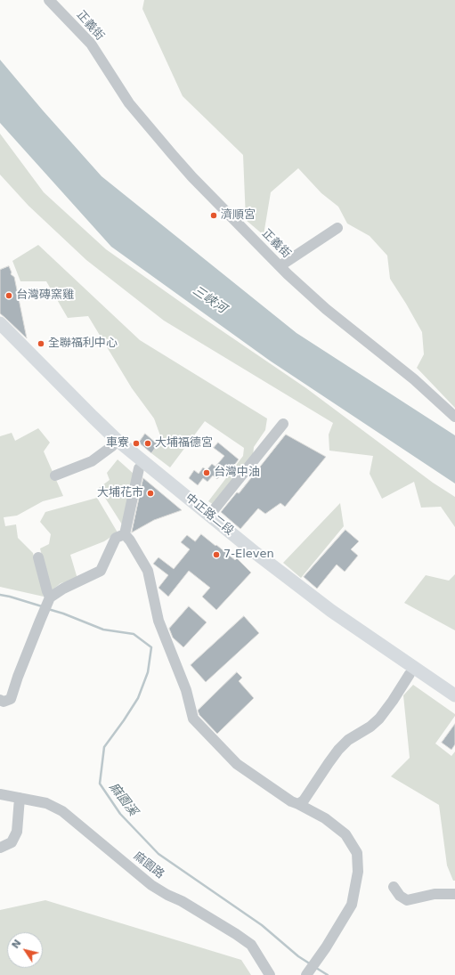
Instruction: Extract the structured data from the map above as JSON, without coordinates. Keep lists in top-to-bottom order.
{
  "streets": {
    "main road": ["中正路二段"],
    "street": ["正義街", "麻園路"]
  },
  "water": ["三峽河", "麻園溪"],
  "places": [
    "濟順宮",
    "台灣磚窯雞",
    "全聯福利中心",
    "車寮",
    "大埔福德宮",
    "台灣中油",
    "大埔花市",
    "7-Eleven"
  ],
  "north": "top left"
}
